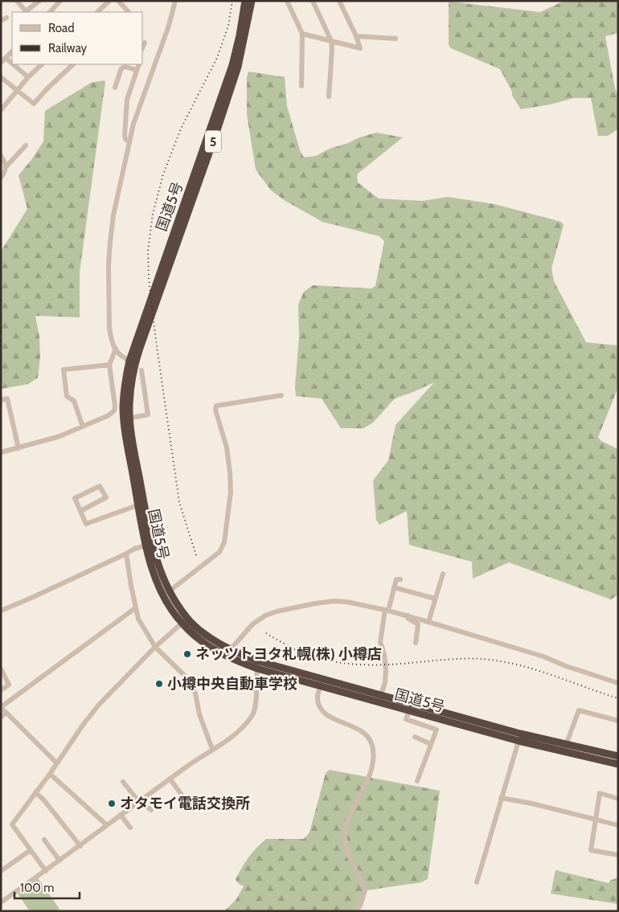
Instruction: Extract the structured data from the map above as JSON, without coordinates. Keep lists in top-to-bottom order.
{
  "streets": {
    "highway": ["5", "国道5号"]
  },
  "places": ["ネッツトヨタ札幌(株) 小樽店", "小樽中央自動車学校", "オタモイ電話交換所"],
  "legend": ["Road", "Railway"],
  "scale_bar": "100 m"
}
